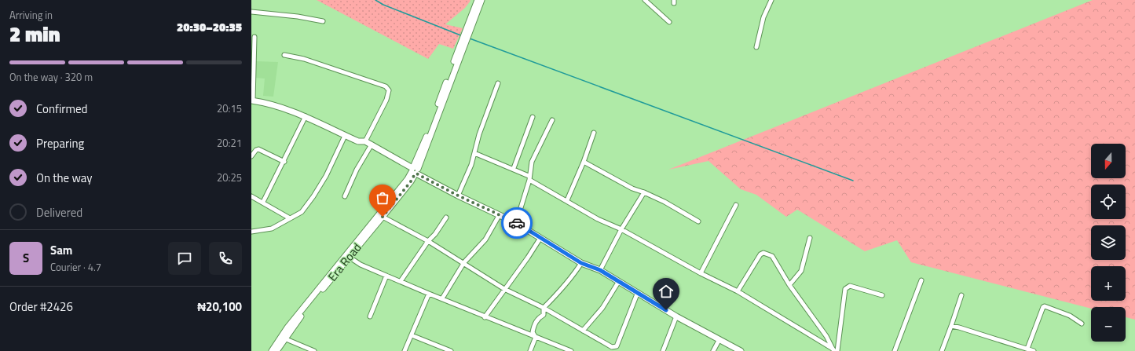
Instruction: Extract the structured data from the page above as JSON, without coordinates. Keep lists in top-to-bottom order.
{
  "streets": {
    "main road": ["Era Road"]
  },
  "north": "bottom",
  "page": {
    "heading": ["2 min", "Arriving in", "20:30–20:35"],
    "panel": [
      "Sam",
      "Courier · 4.7",
      "Order #2426",
      "₦20,100"
    ],
    "bar": "On the way · 320 m",
    "list": [
      ["Confirmed", "20:15"],
      ["Preparing", "20:21"],
      ["On the way", "20:25"],
      "Delivered"
    ],
    "map_buttons": ["+", "−"],
    "round": "S"
  }
}
